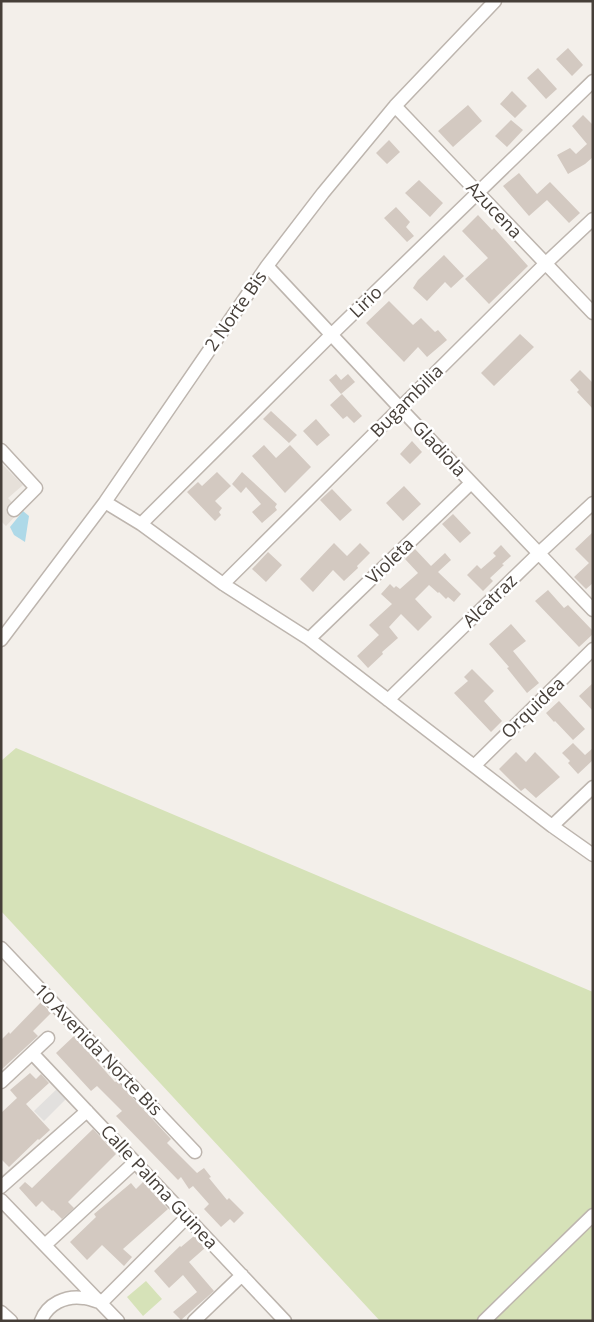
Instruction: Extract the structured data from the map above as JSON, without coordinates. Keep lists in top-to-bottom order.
{
  "streets": {
    "street": [
      "Azucena",
      "Lirio",
      "2 Norte Bis",
      "Bugambilia",
      "Gladiola",
      "Violeta",
      "Alcatraz",
      "Orquidea",
      "10 Avenida Norte Bis",
      "Calle Palma Guinea"
    ]
  },
  "crossings": [
    ["Azucena", "Lirio"],
    ["Azucena", "2 Norte Bis"],
    ["Azucena", "Bugambilia"],
    ["Lirio", "Gladiola"],
    ["2 Norte Bis", "Gladiola"],
    ["Bugambilia", "Gladiola"],
    ["Gladiola", "Violeta"],
    ["Gladiola", "Alcatraz"]
  ]
}
